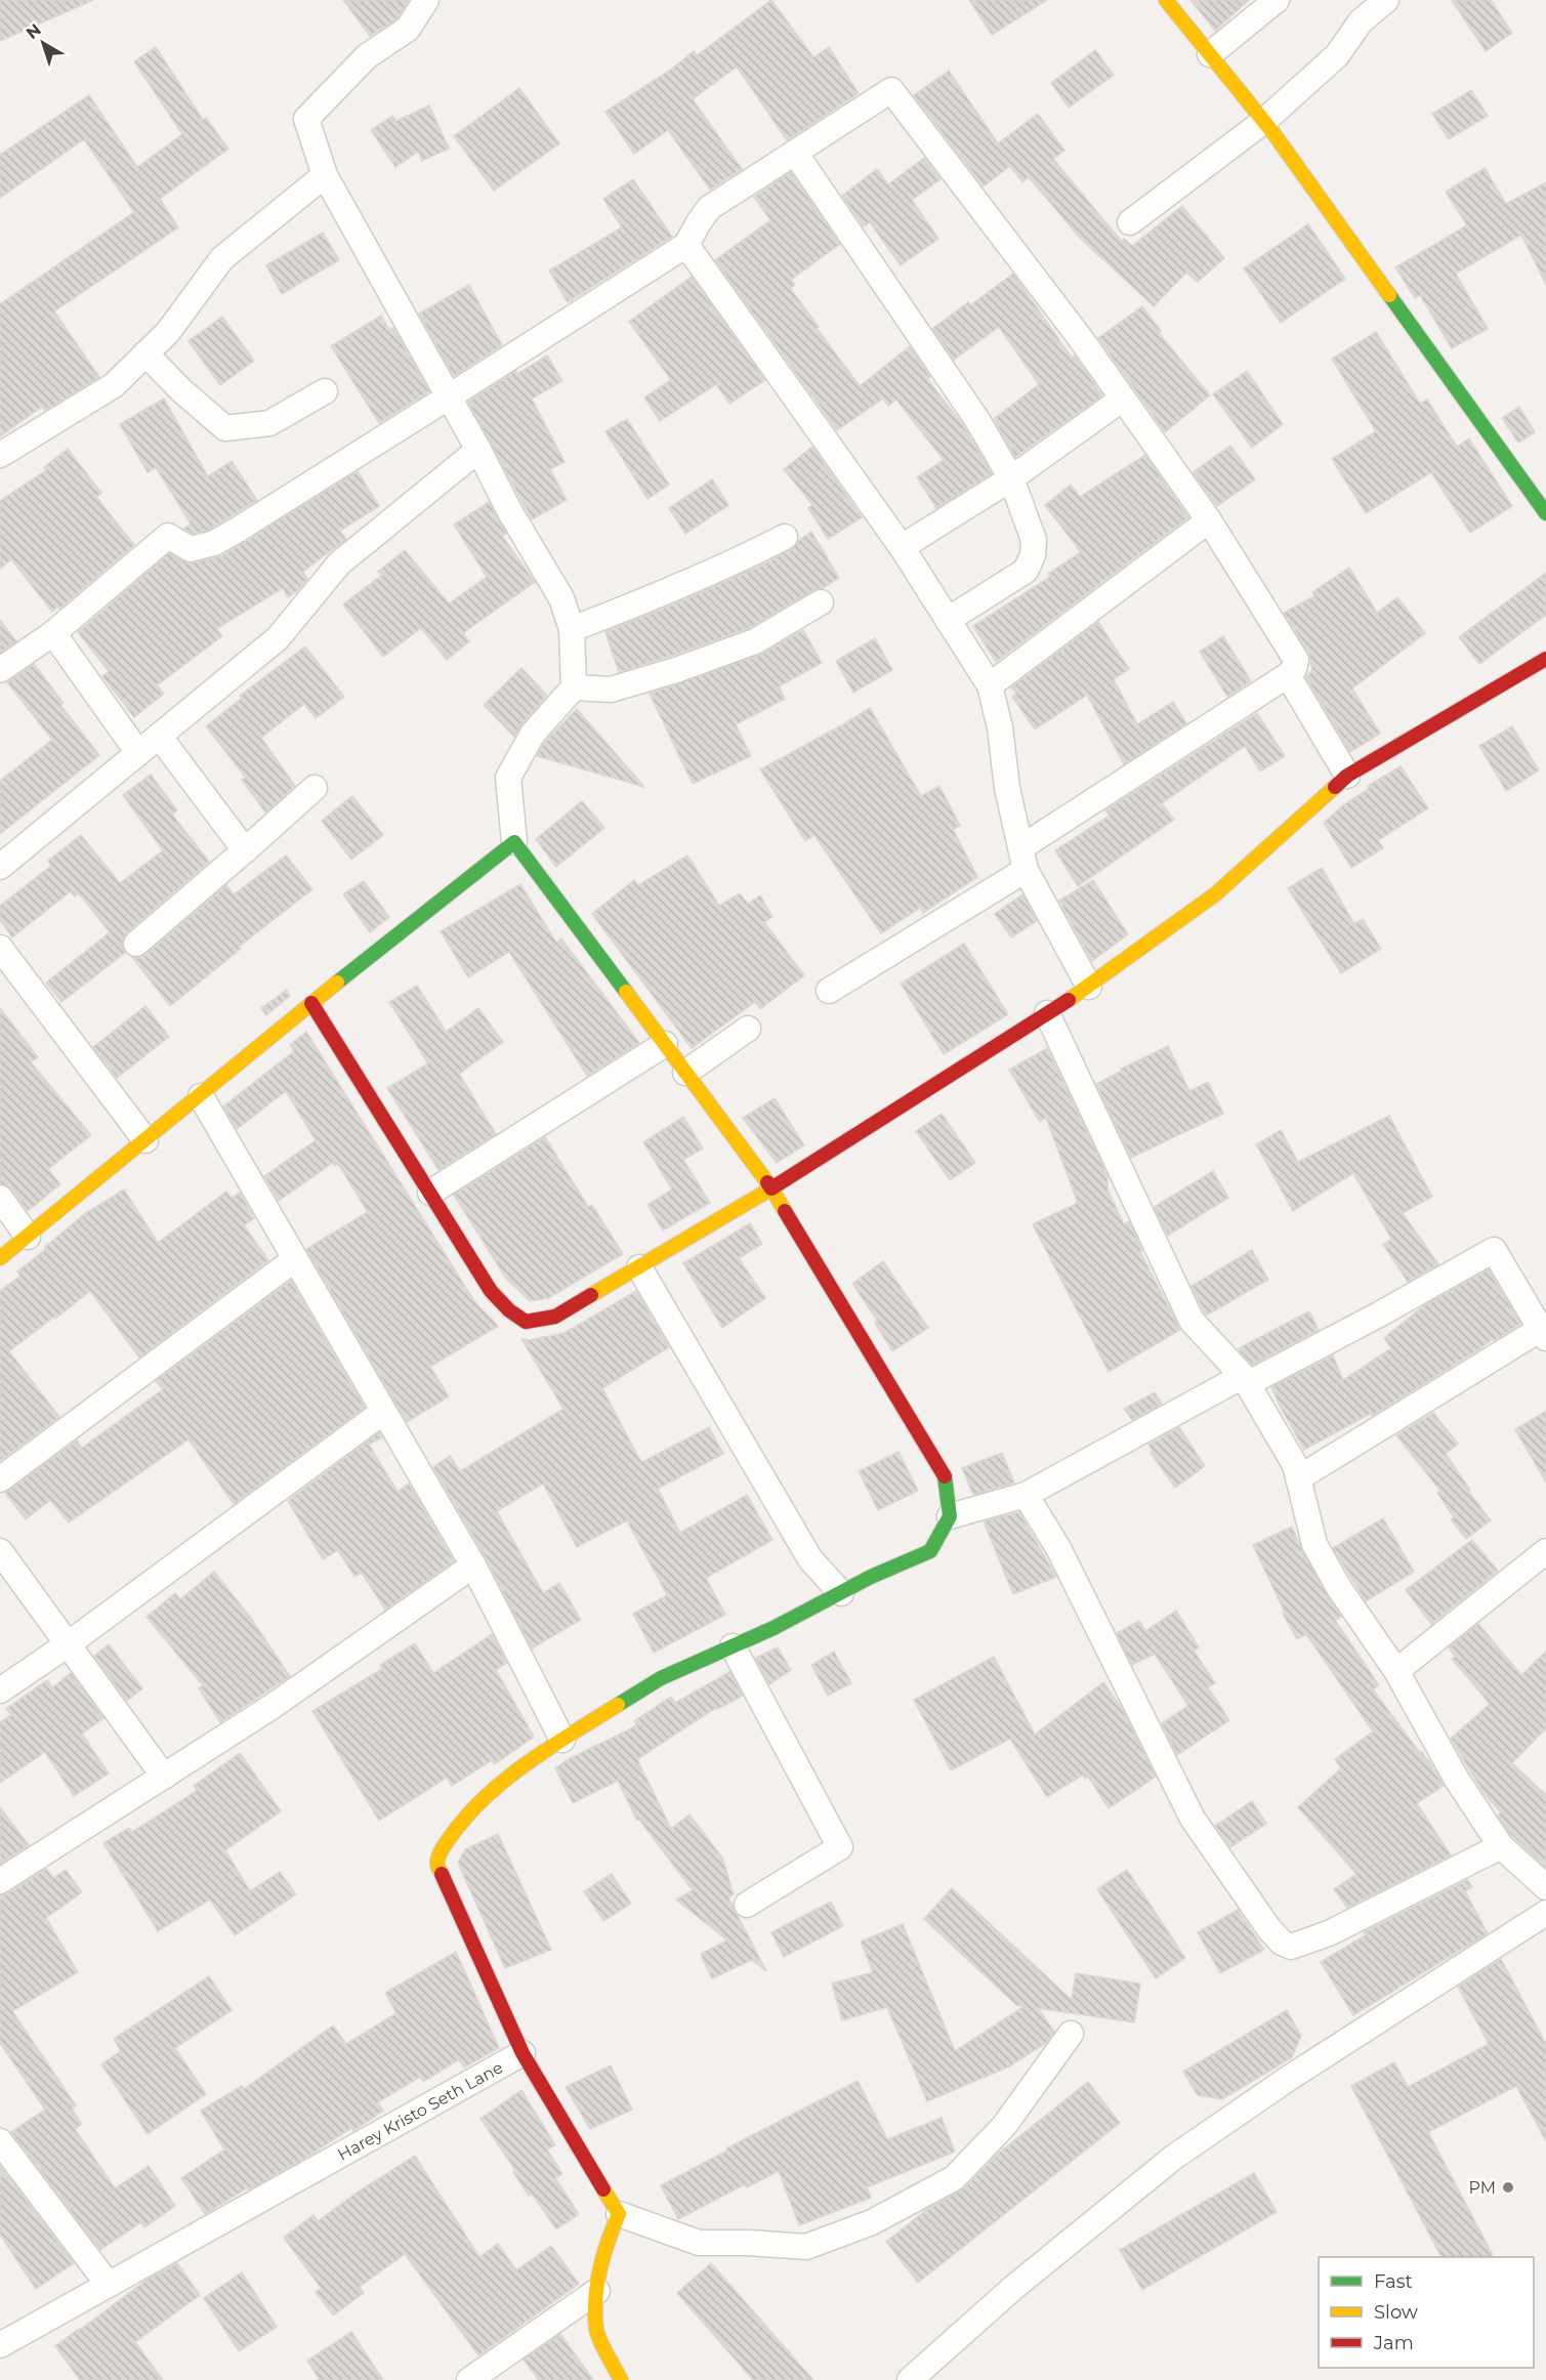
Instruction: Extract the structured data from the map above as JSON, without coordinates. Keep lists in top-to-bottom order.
{
  "streets": {
    "street": ["Harey Kristo Seth Lane"]
  },
  "places": ["PM"],
  "legend": ["Fast", "Slow", "Jam"],
  "north": "top left"
}
